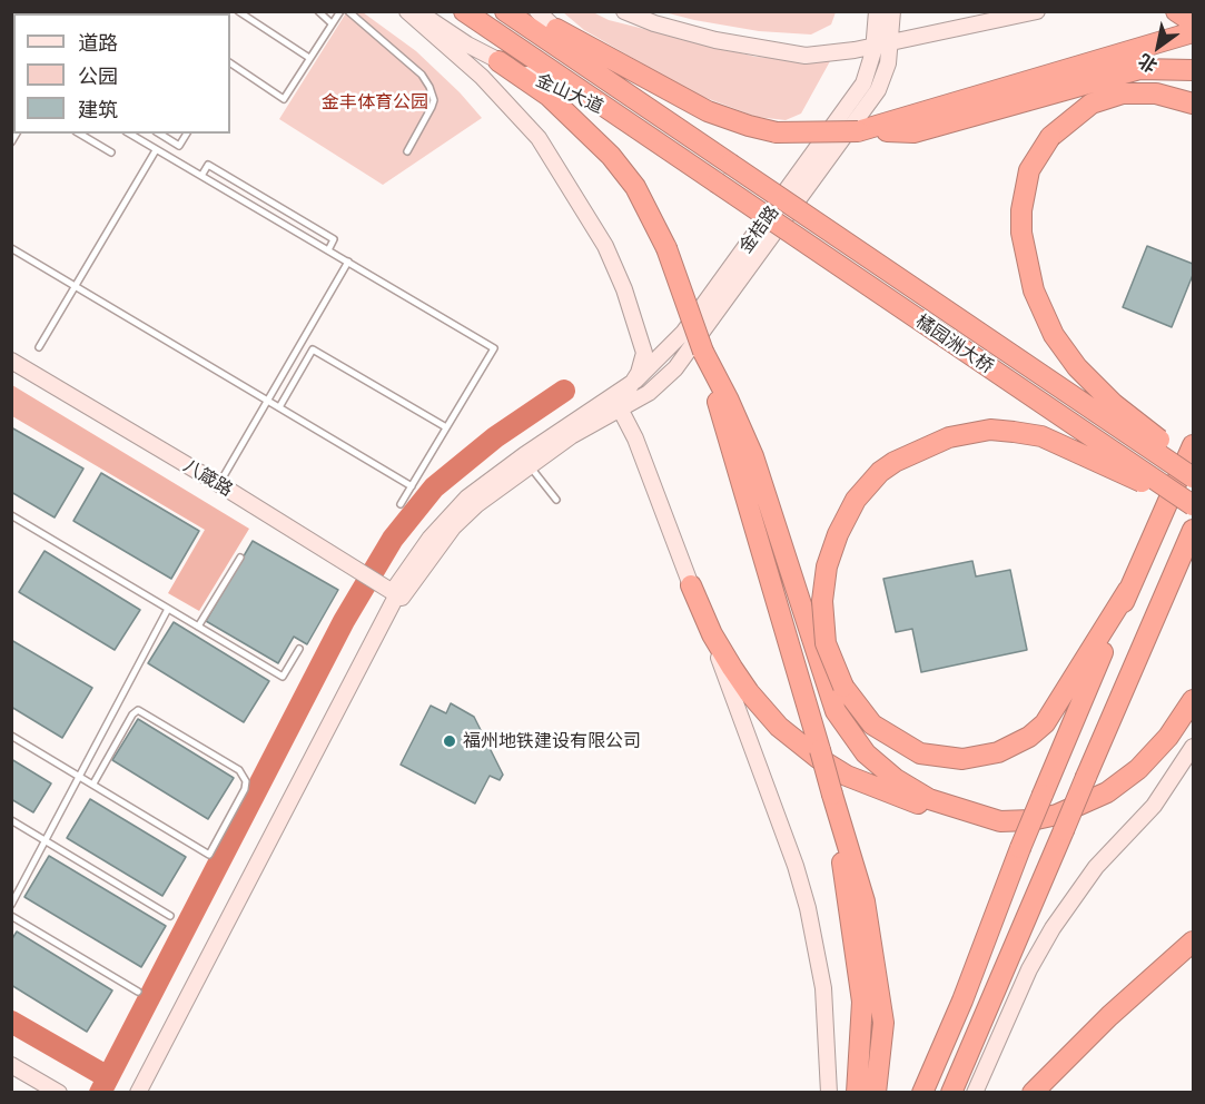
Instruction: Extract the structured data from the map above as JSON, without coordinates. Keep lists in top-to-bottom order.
{
  "streets": {
    "highway": ["金山大道", "橘园洲大桥"],
    "main road": ["金桔路", "八箴路"]
  },
  "crossings": [
    ["金山大道", "橘园洲大桥"],
    ["金桔路", "八箴路"]
  ],
  "parks": ["金丰体育公园"],
  "places": ["福州地铁建设有限公司"],
  "legend": ["道路", "公园", "建筑"],
  "north": "bottom left"
}
